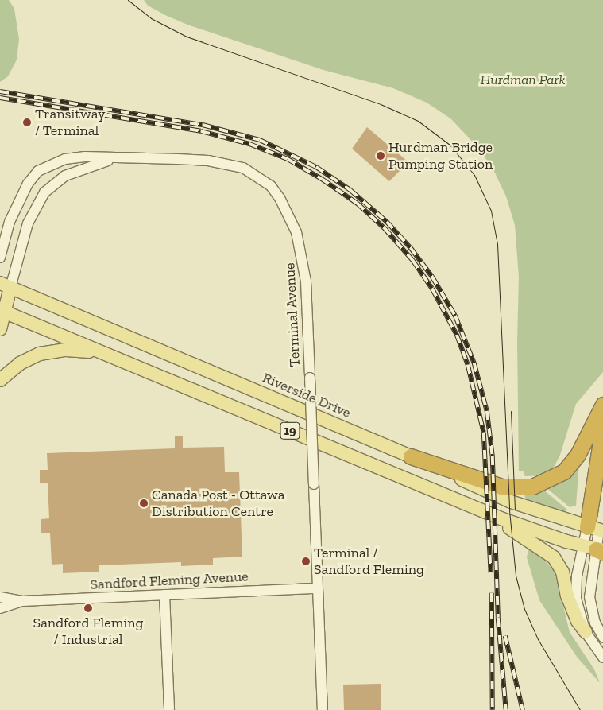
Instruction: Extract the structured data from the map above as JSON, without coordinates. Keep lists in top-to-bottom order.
{
  "streets": {
    "main road": ["Riverside Drive", "19"],
    "street": ["Terminal Avenue", "Sandford Fleming Avenue"]
  },
  "crossings": [
    ["Terminal Avenue", "Riverside Drive"],
    ["Terminal Avenue", "Sandford Fleming Avenue"]
  ],
  "parks": ["Hurdman Park"],
  "places": [
    "Transitway / Terminal",
    "Hurdman Bridge Pumping Station",
    "Canada Post - Ottawa Distribution Centre",
    "Terminal / Sandford Fleming",
    "Sandford Fleming / Industrial"
  ]
}
